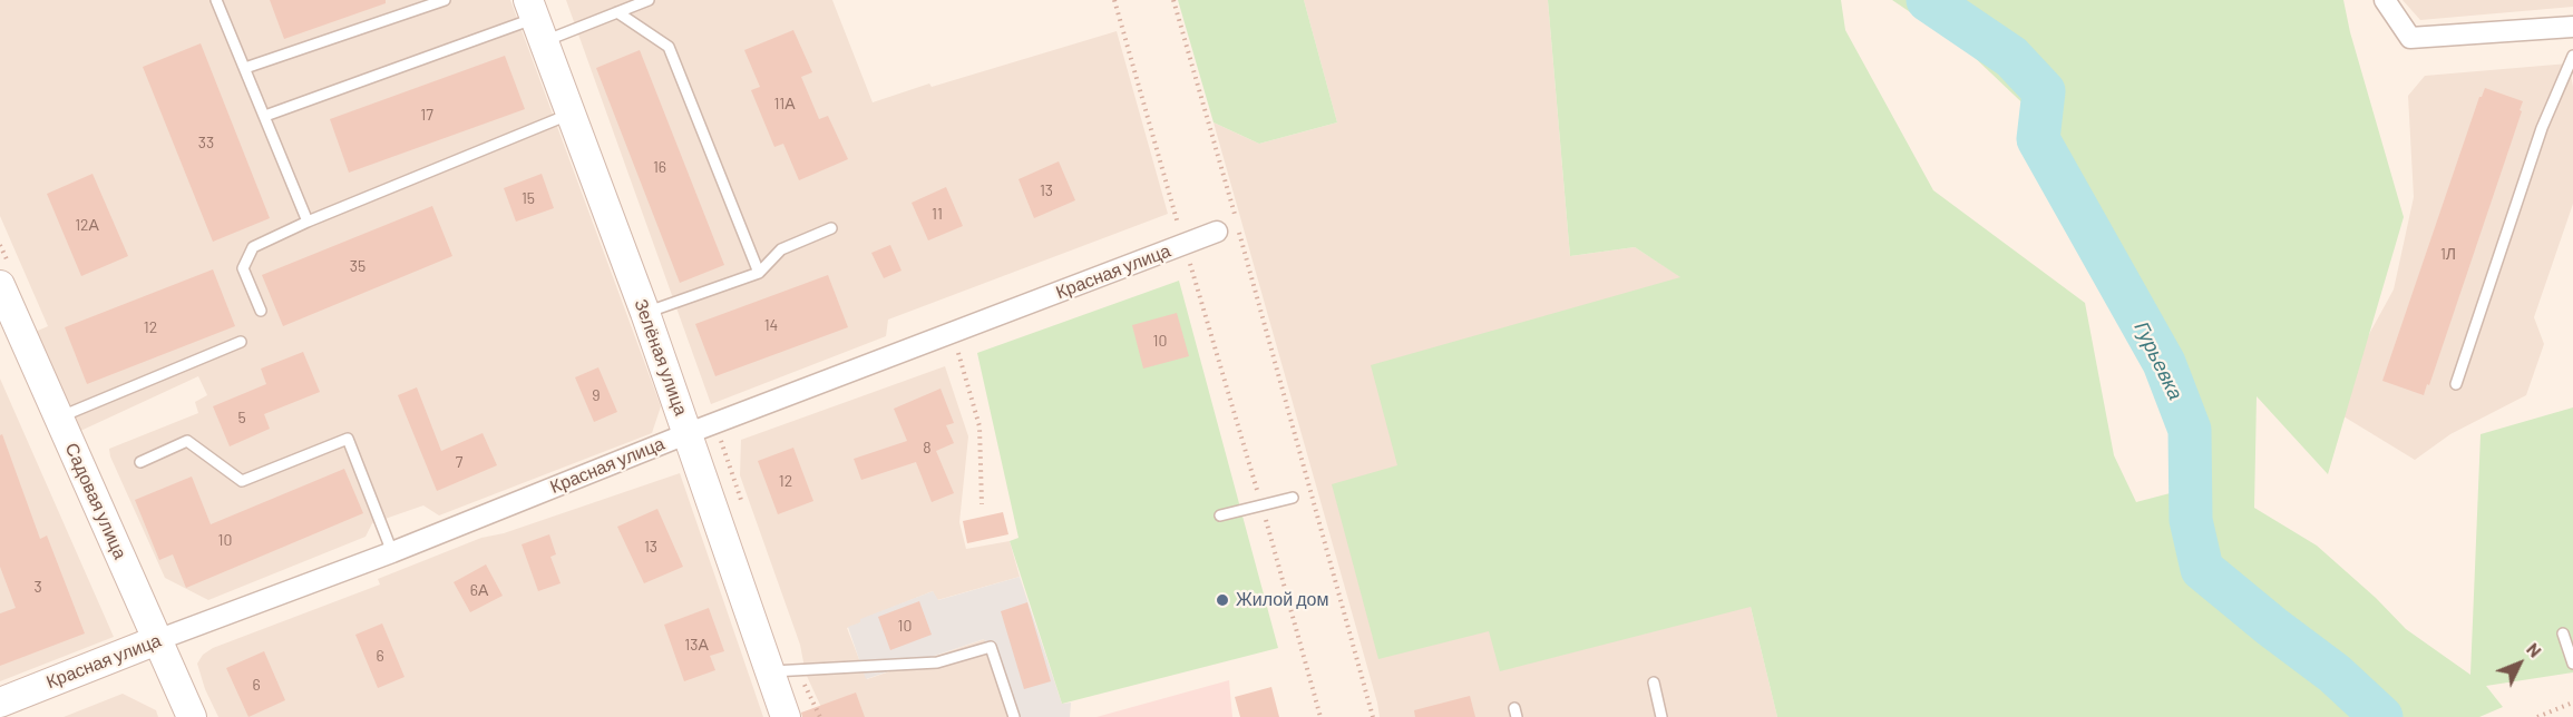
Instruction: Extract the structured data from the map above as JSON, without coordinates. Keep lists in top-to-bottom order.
{
  "streets": {
    "street": ["Красная улица", "Зелёная улица", "Садовая улица"]
  },
  "crossings": [
    ["Красная улица", "Зелёная улица"],
    ["Красная улица", "Садовая улица"]
  ],
  "water": ["Гурьевка"],
  "places": ["Жилой дом"],
  "house_numbers": [
    "11А",
    "17",
    "33",
    "16",
    "13",
    "15",
    "11",
    "12А",
    "1Л",
    "35",
    "14",
    "12",
    "10",
    "9",
    "5",
    "8",
    "7",
    "12",
    "10",
    "13",
    "3",
    "6А",
    "10",
    "13А",
    "6",
    "6"
  ],
  "north": "top right"
}
